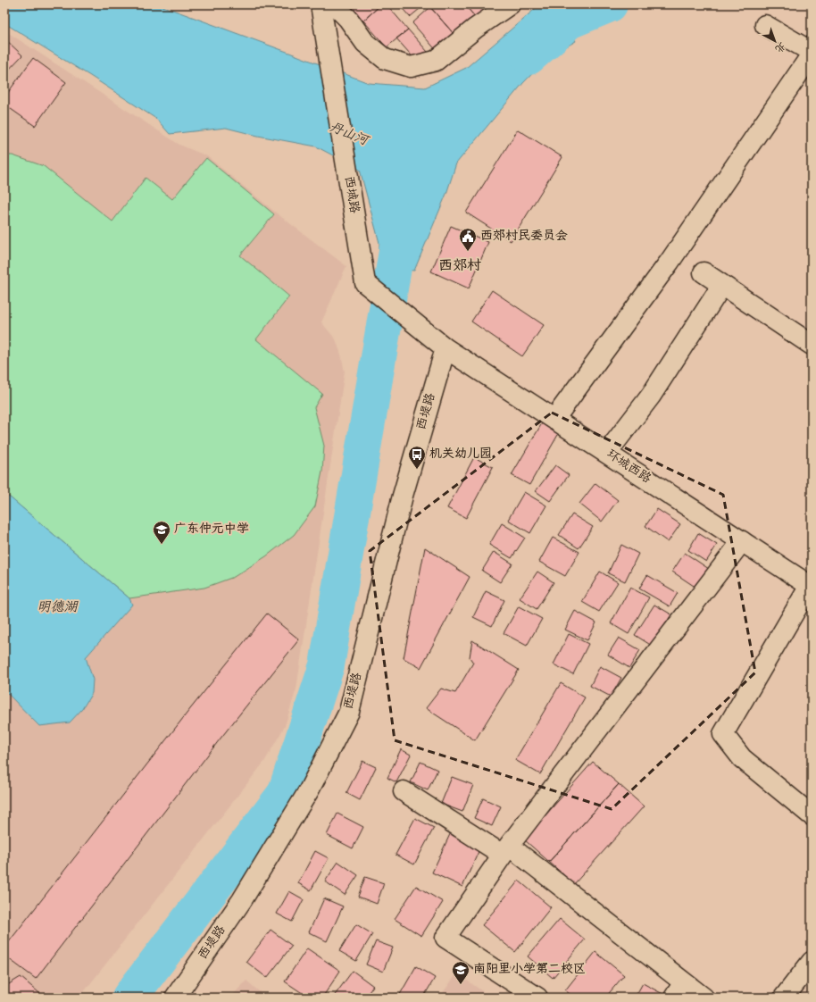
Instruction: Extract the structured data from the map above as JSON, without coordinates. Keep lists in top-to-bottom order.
{
  "streets": {
    "street": ["西城路", "西堤路", "环城西路"]
  },
  "crossings": [
    ["西城路", "西堤路"],
    ["西城路", "环城西路"],
    ["西堤路", "环城西路"]
  ],
  "districts": ["西郊村"],
  "water": ["丹山河", "明德湖"],
  "places": {
    "public building": ["西郊村民委员会"],
    "bus stop": ["机关幼儿园"],
    "school or university": ["广东仲元中学", "南阳里小学第二校区"]
  },
  "north": "bottom right"
}
